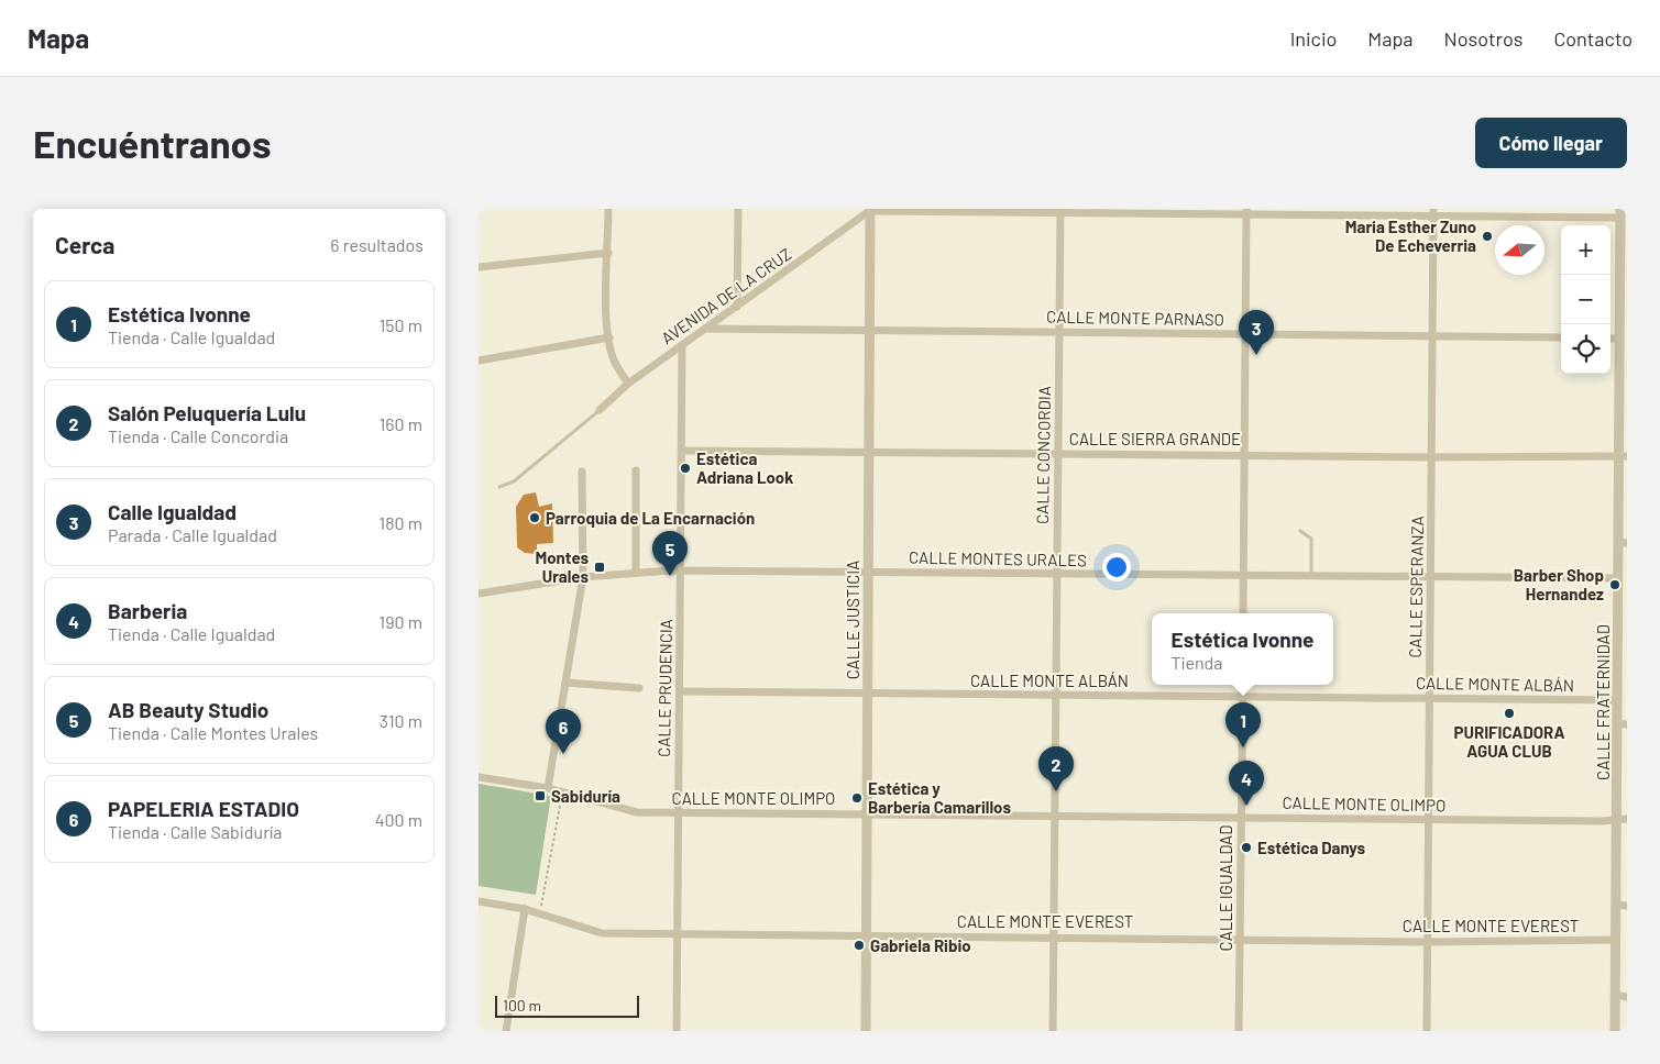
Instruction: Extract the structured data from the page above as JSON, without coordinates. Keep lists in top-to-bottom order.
{
  "streets": {
    "street": [
      "AVENIDA DE LA CRUZ",
      "CALLE MONTE PARNASO",
      "CALLE SIERRA GRANDE",
      "CALLE CONCORDIA",
      "CALLE MONTES URALES",
      "CALLE ESPERANZA",
      "CALLE JUSTICIA",
      "CALLE MONTE ALBÁN",
      "CALLE PRUDENCIA",
      "CALLE FRATERNIDAD",
      "CALLE MONTE OLIMPO",
      "CALLE IGUALDAD",
      "CALLE MONTE EVEREST"
    ]
  },
  "crossings": [
    ["AVENIDA DE LA CRUZ", "CALLE MONTE PARNASO"],
    ["AVENIDA DE LA CRUZ", "CALLE JUSTICIA"],
    ["AVENIDA DE LA CRUZ", "CALLE PRUDENCIA"],
    ["CALLE MONTE PARNASO", "CALLE CONCORDIA"],
    ["CALLE MONTE PARNASO", "CALLE ESPERANZA"],
    ["CALLE MONTE PARNASO", "CALLE JUSTICIA"],
    ["CALLE SIERRA GRANDE", "CALLE CONCORDIA"],
    ["CALLE SIERRA GRANDE", "CALLE ESPERANZA"],
    ["CALLE SIERRA GRANDE", "CALLE JUSTICIA"],
    ["CALLE SIERRA GRANDE", "CALLE PRUDENCIA"],
    ["CALLE SIERRA GRANDE", "CALLE FRATERNIDAD"],
    ["CALLE CONCORDIA", "CALLE MONTES URALES"],
    ["CALLE CONCORDIA", "CALLE MONTE ALBÁN"],
    ["CALLE CONCORDIA", "CALLE MONTE OLIMPO"],
    ["CALLE CONCORDIA", "CALLE MONTE EVEREST"],
    ["CALLE MONTES URALES", "CALLE ESPERANZA"],
    ["CALLE MONTES URALES", "CALLE JUSTICIA"],
    ["CALLE MONTES URALES", "CALLE PRUDENCIA"],
    ["CALLE MONTES URALES", "CALLE FRATERNIDAD"],
    ["CALLE ESPERANZA", "CALLE MONTE ALBÁN"],
    ["CALLE ESPERANZA", "CALLE MONTE OLIMPO"],
    ["CALLE ESPERANZA", "CALLE MONTE EVEREST"],
    ["CALLE JUSTICIA", "CALLE MONTE ALBÁN"],
    ["CALLE JUSTICIA", "CALLE MONTE OLIMPO"],
    ["CALLE JUSTICIA", "CALLE MONTE EVEREST"],
    ["CALLE MONTE ALBÁN", "CALLE PRUDENCIA"],
    ["CALLE MONTE ALBÁN", "CALLE FRATERNIDAD"],
    ["CALLE MONTE ALBÁN", "CALLE IGUALDAD"],
    ["CALLE PRUDENCIA", "CALLE MONTE OLIMPO"],
    ["CALLE PRUDENCIA", "CALLE MONTE EVEREST"],
    ["CALLE FRATERNIDAD", "CALLE MONTE OLIMPO"],
    ["CALLE FRATERNIDAD", "CALLE MONTE EVEREST"],
    ["CALLE MONTE OLIMPO", "CALLE IGUALDAD"],
    ["CALLE IGUALDAD", "CALLE MONTE EVEREST"]
  ],
  "places": {
    "other": [
      "Maria Esther Zuno De Echeverria",
      "Estética Adriana Look",
      "Parroquia de La Encarnación",
      "Barber Shop Hernandez",
      "PURIFICADORA AGUA CLUB",
      "Estética y Barbería Camarillos",
      "Estética Danys",
      "Gabriela Ribio"
    ],
    "transit": ["Montes Urales", "Sabiduría"]
  },
  "scale_bar": "100 m",
  "north": "left",
  "page": {
    "header": "Mapa",
    "nav": [
      "Inicio",
      "Mapa",
      "Nosotros",
      "Contacto"
    ],
    "buttons": "Cómo llegar",
    "title": "Encuéntranos",
    "heading": ["Cerca", "6 resultados"],
    "map_buttons": ["+", "−"],
    "list": [
      {
        "mark": "1",
        "name": "Estética Ivonne",
        "note": "Tienda · Calle Igualdad",
        "value": "150 m"
      },
      {
        "mark": "2",
        "name": "Salón Peluquería Lulu",
        "note": "Tienda · Calle Concordia",
        "value": "160 m"
      },
      {
        "mark": "3",
        "name": "Calle Igualdad",
        "note": "Parada · Calle Igualdad",
        "value": "180 m"
      },
      {
        "mark": "4",
        "name": "Barberia",
        "note": "Tienda · Calle Igualdad",
        "value": "190 m"
      },
      {
        "mark": "5",
        "name": "AB Beauty Studio",
        "note": "Tienda · Calle Montes Urales",
        "value": "310 m"
      },
      {
        "mark": "6",
        "name": "PAPELERIA ESTADIO",
        "note": "Tienda · Calle Sabiduría",
        "value": "400 m"
      }
    ],
    "pins": [
      "3",
      "5",
      "1",
      "6",
      "2",
      "4"
    ],
    "popup": ["Estética Ivonne", "Tienda"],
    "scale": "100 m"
  }
}
